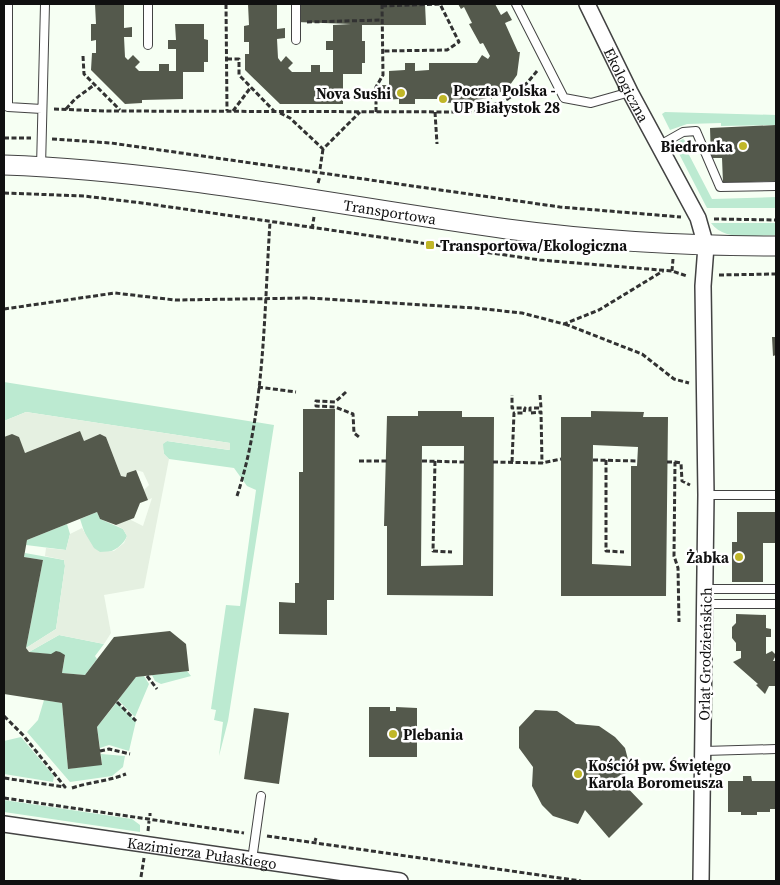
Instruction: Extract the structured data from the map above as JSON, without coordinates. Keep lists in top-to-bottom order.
{
  "streets": {
    "street": [
      "Ekologiczna",
      "Transportowa",
      "Orląt Grodzieńskich",
      "Kazimierza Pułaskiego"
    ]
  },
  "crossings": [
    ["Ekologiczna", "Transportowa"],
    ["Ekologiczna", "Orląt Grodzieńskich"],
    ["Transportowa", "Orląt Grodzieńskich"]
  ],
  "places": {
    "other": [
      "Nova Sushi",
      "Poczta Polska - UP Białystok 28",
      "Biedronka",
      "Żabka",
      "Plebania",
      "Kościół pw. Świętego Karola Boromeusza"
    ],
    "transit": ["Transportowa/Ekologiczna"]
  }
}
